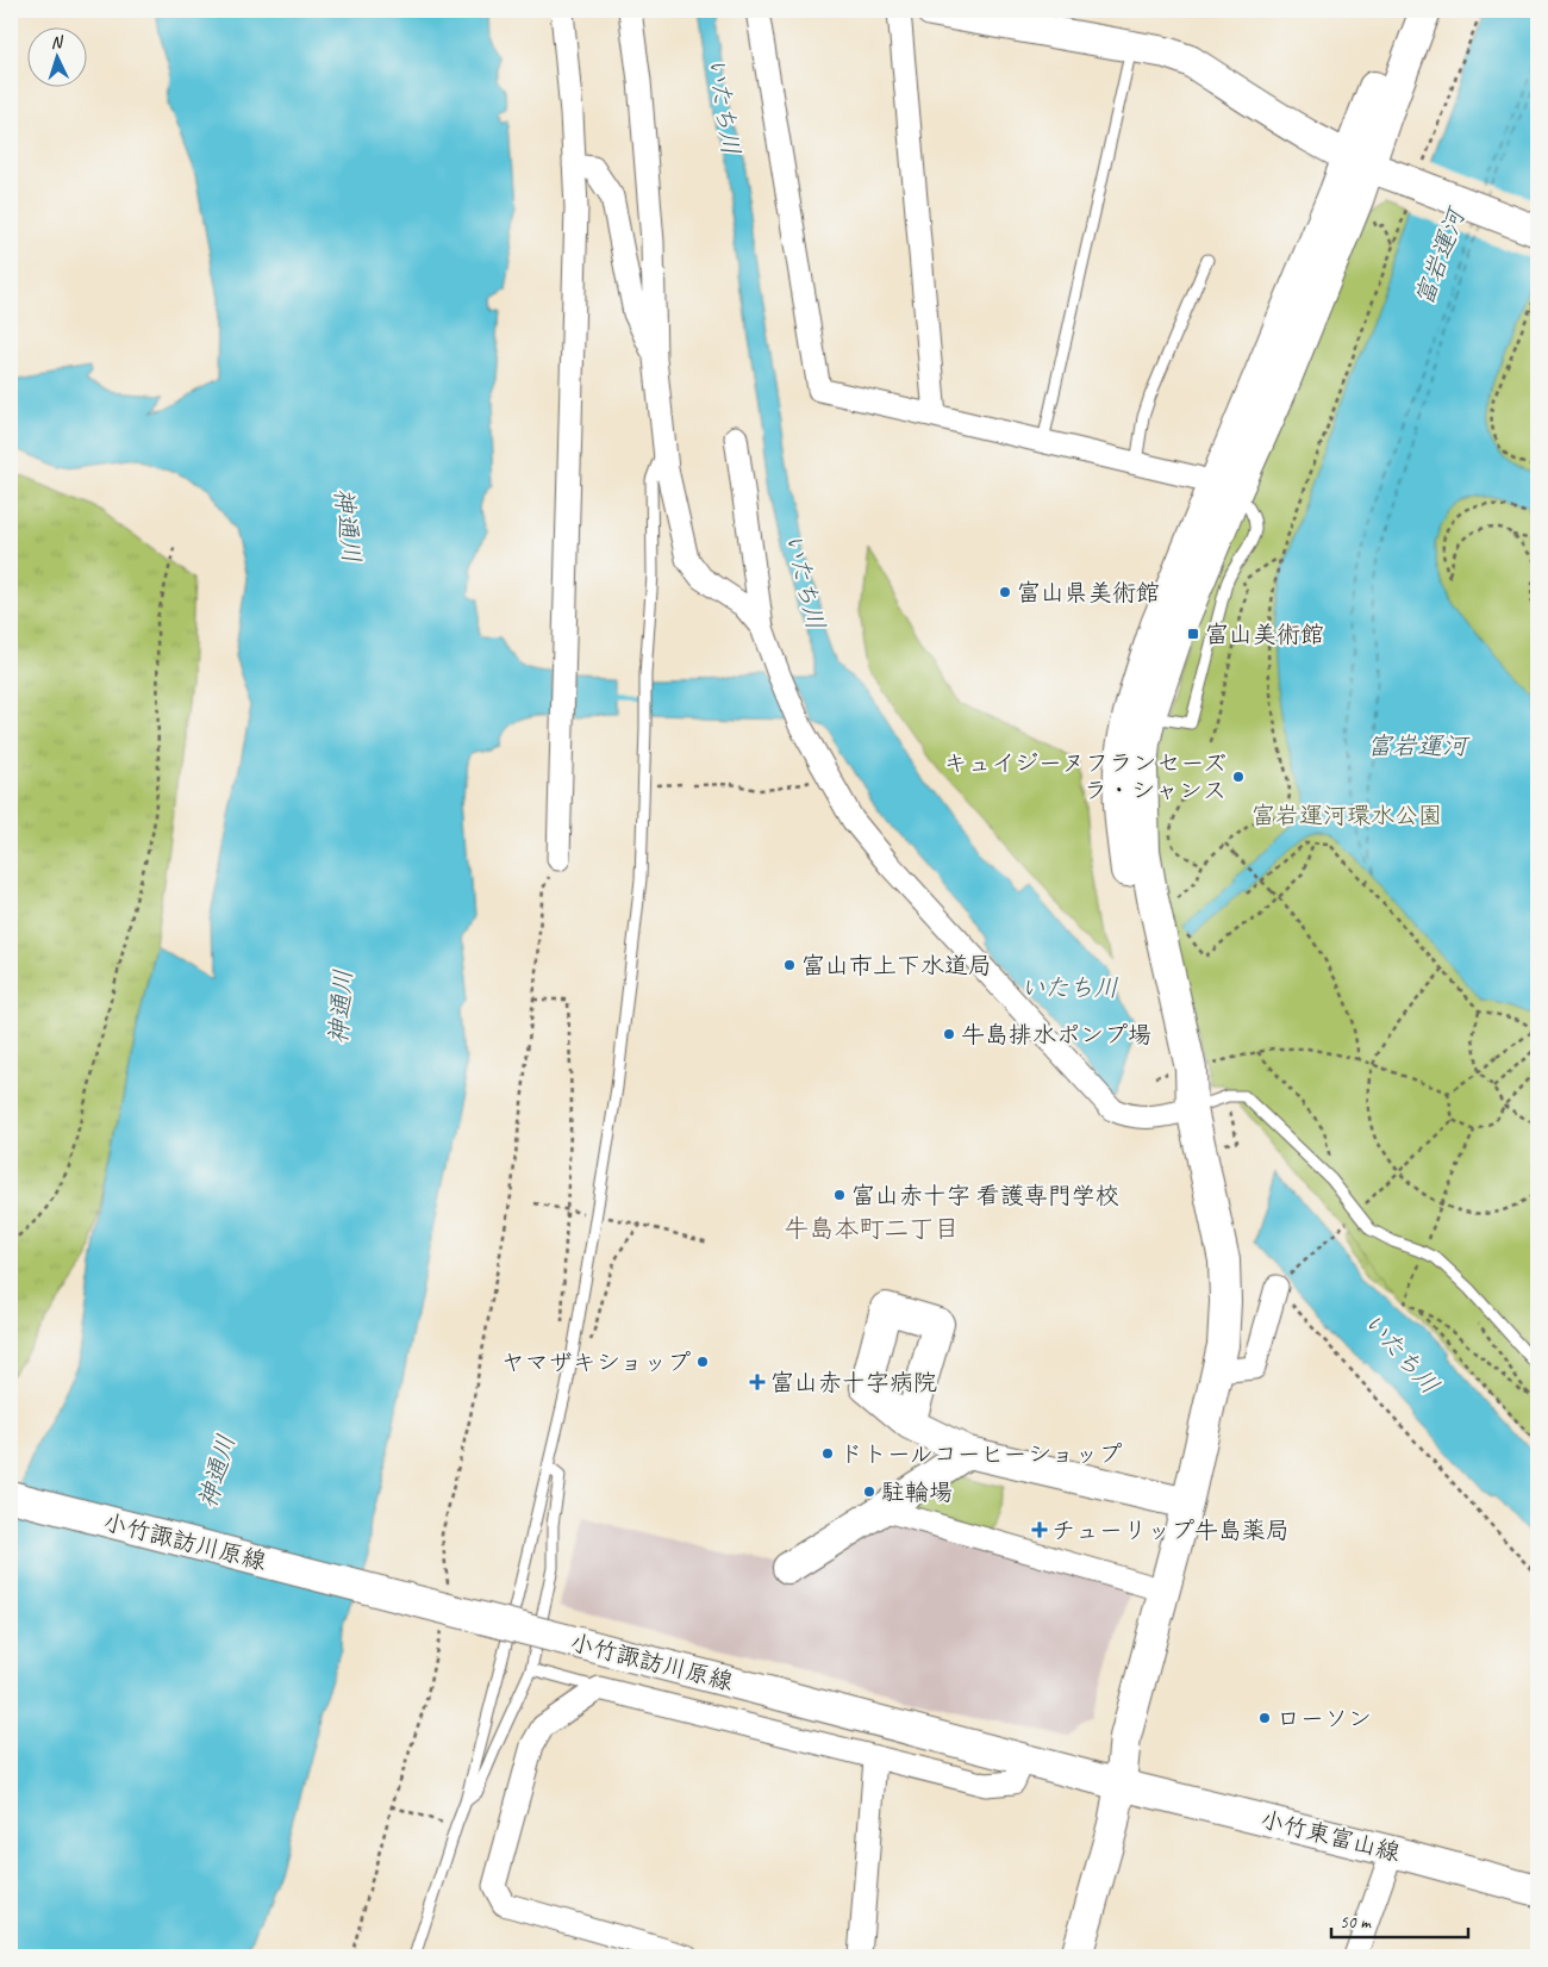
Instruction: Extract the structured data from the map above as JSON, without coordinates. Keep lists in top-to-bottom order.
{
  "streets": {
    "street": ["小竹諏訪川原線", "小竹東富山線"]
  },
  "crossings": [
    ["小竹諏訪川原線", "小竹東富山線"]
  ],
  "districts": ["牛島本町二丁目"],
  "water": ["いたち川", "富岩運河", "神通川"],
  "parks": ["富岩運河環水公園"],
  "places": {
    "other": [
      "富山県美術館",
      "キュイジーヌフランセーズ ラ・シャンス",
      "富山市上下水道局",
      "牛島排水ポンプ場",
      "富山赤十字 看護専門学校",
      "ヤマザキショップ",
      "ドトールコーヒーショップ",
      "駐輪場",
      "ローソン"
    ],
    "transit": ["富山美術館"],
    "health": ["富山赤十字病院", "チューリップ牛島薬局"]
  },
  "scale_bar": "50 m",
  "north": "top"
}
